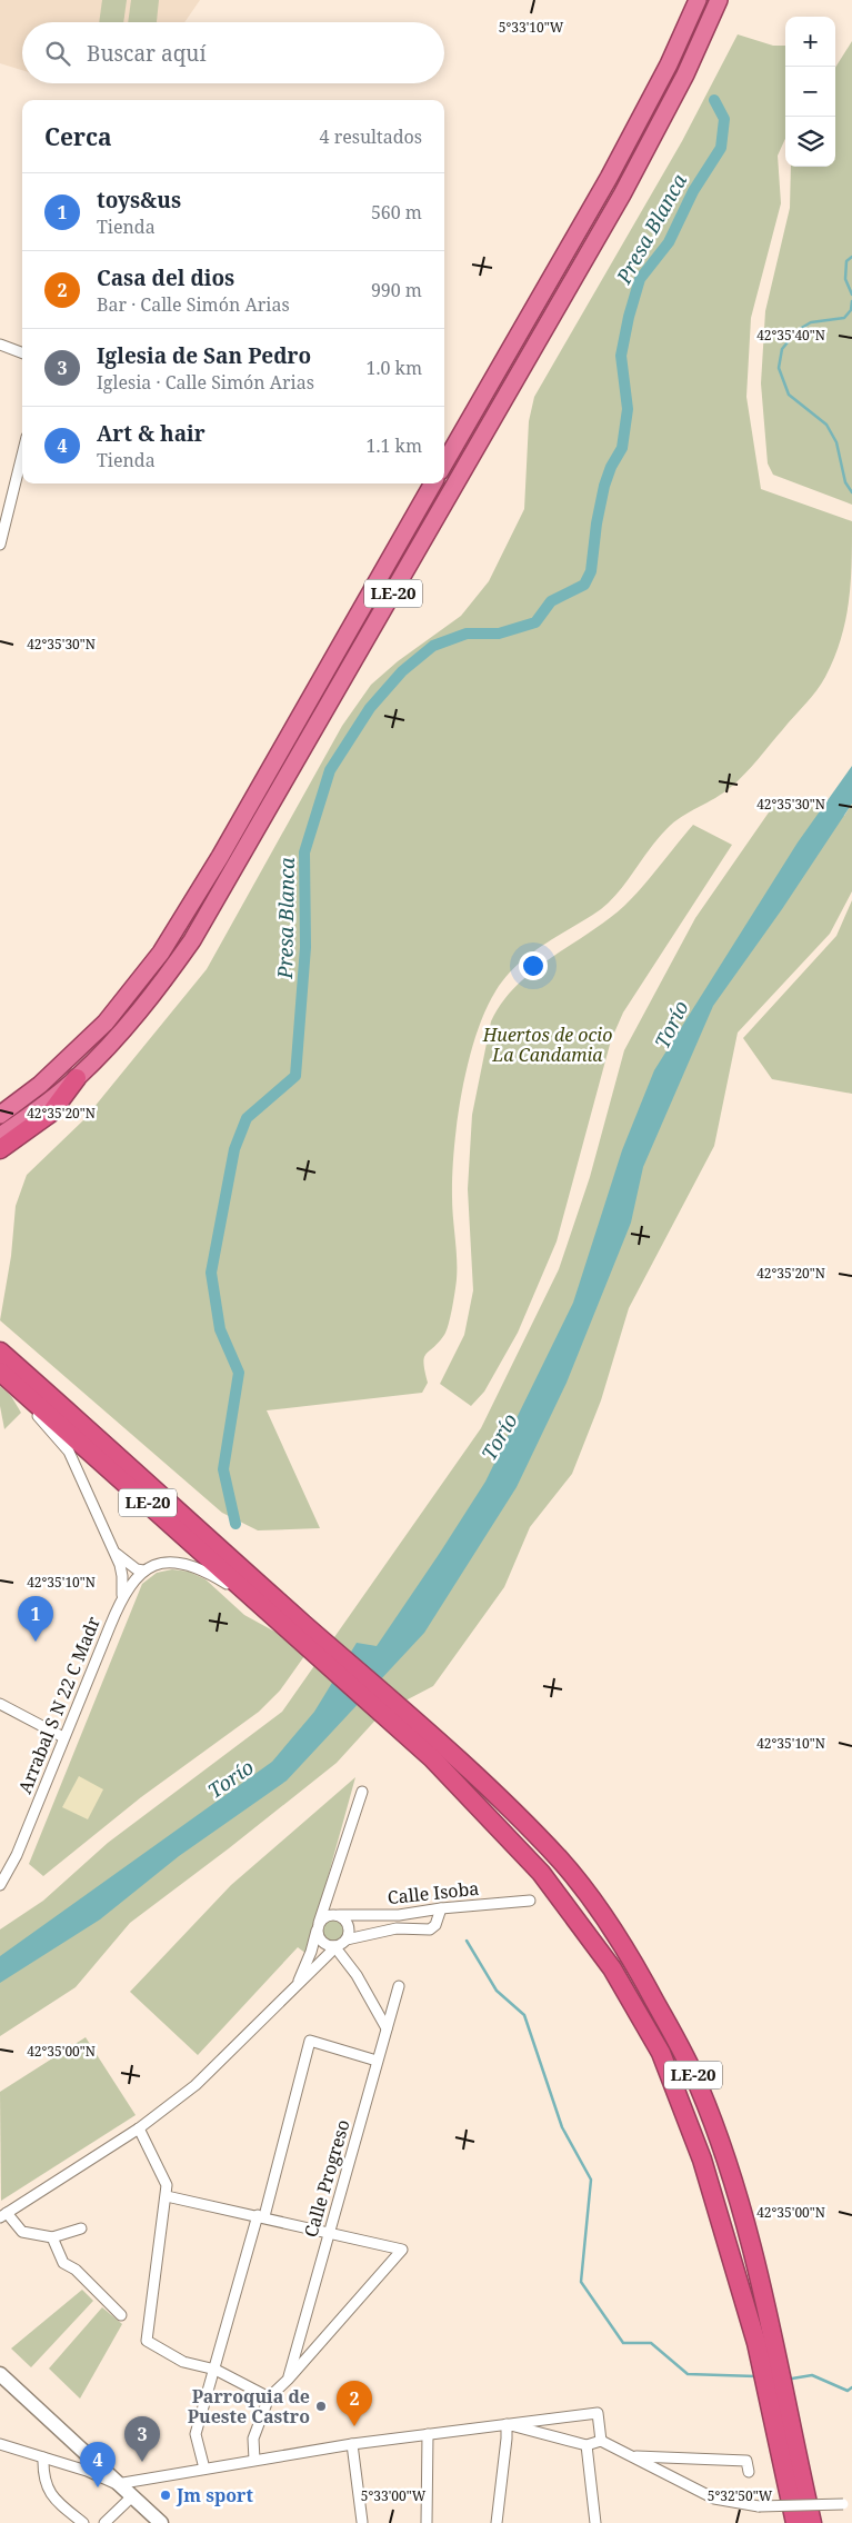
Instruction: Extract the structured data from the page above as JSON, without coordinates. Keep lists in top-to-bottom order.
{
  "streets": {
    "highway": ["LE-20"],
    "street": ["Arrabal S N 22 C Madr", "Calle Isoba", "Calle Progreso"]
  },
  "crossings": [
    ["LE-20", "Arrabal S N 22 C Madr"]
  ],
  "water": ["Presa Blanca", "Torío"],
  "parks": ["Huertos de ocio La Candamia"],
  "places": ["Parroquia de Pueste Castro", "Jm sport"],
  "page": {
    "map_buttons": ["+", "−"],
    "search": "Buscar aquí",
    "heading": ["Cerca", "4 resultados"],
    "list": [
      {
        "mark": "1",
        "name": "toys&us",
        "note": "Tienda",
        "value": "560 m"
      },
      {
        "mark": "2",
        "name": "Casa del dios",
        "note": "Bar · Calle Simón Arias",
        "value": "990 m"
      },
      {
        "mark": "3",
        "name": "Iglesia de San Pedro",
        "note": "Iglesia · Calle Simón Arias",
        "value": "1.0 km"
      },
      {
        "mark": "4",
        "name": "Art & hair",
        "note": "Tienda",
        "value": "1.1 km"
      }
    ],
    "pins": [
      "1",
      "2",
      "3",
      "4"
    ]
  },
  "coordinates": [
    "5°33'10\"W",
    "42°35'40\"N",
    "42°35'30\"N",
    "42°35'20\"N",
    "42°35'10\"N",
    "42°35'00\"N",
    "5°33'00\"W",
    "5°32'50\"W"
  ]
}
